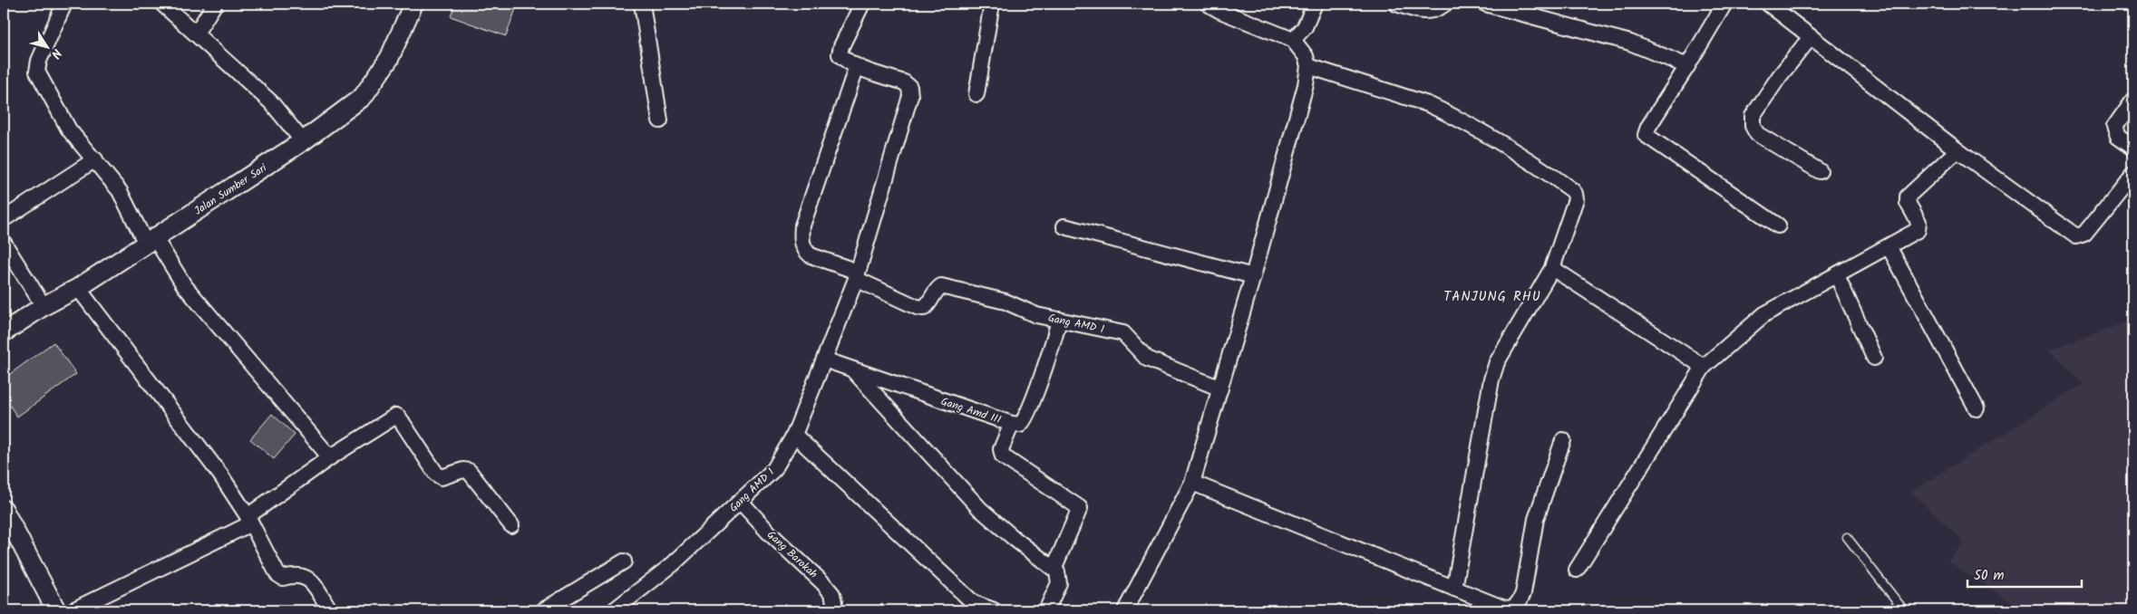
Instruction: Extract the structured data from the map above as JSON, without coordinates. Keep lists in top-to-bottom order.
{
  "streets": {
    "street": [
      "Jalan Sumber Sari",
      "Gang AMD 1",
      "Gang Amd III",
      "Gang Barokah"
    ]
  },
  "crossings": [
    ["Gang AMD 1", "Gang Amd III"],
    ["Gang AMD 1", "Gang Barokah"]
  ],
  "districts": ["TANJUNG RHU"],
  "scale_bar": "50 m",
  "north": "bottom right"
}
